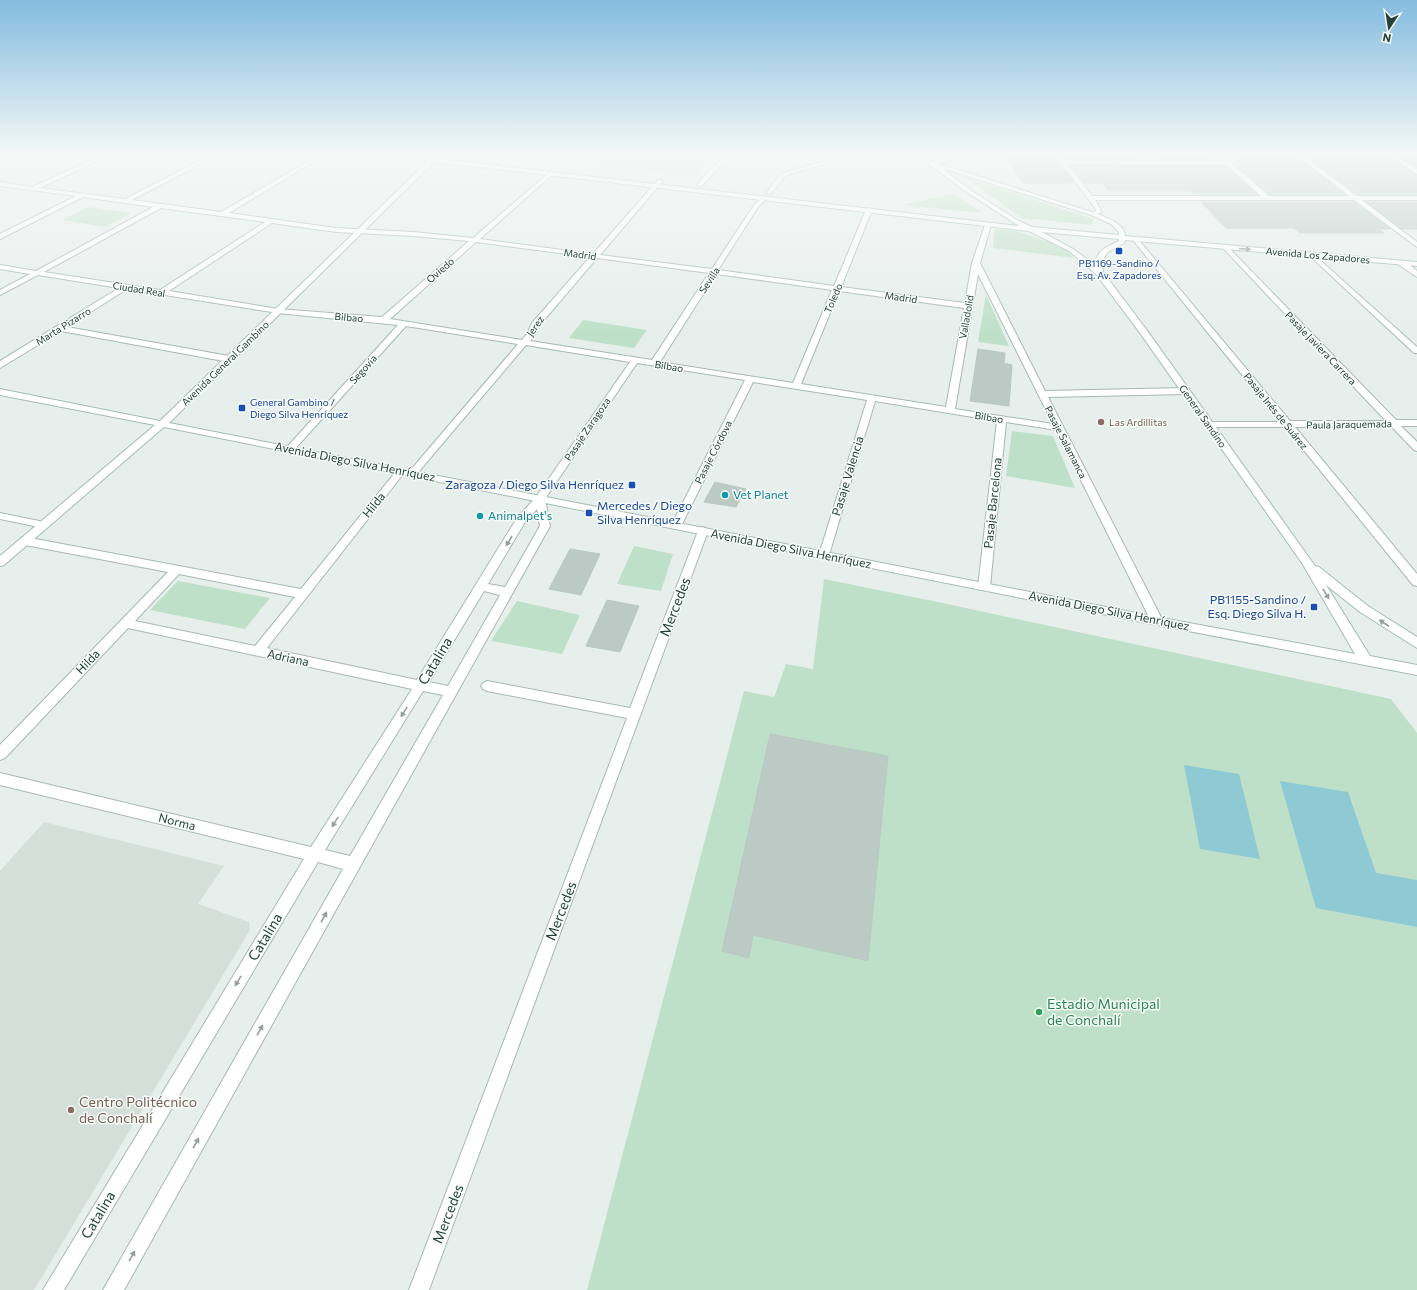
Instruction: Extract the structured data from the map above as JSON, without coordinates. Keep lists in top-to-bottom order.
{
  "streets": {
    "street": [
      "Madrid",
      "Avenida Los Zapadores",
      "Oviedo",
      "Sevilla",
      "Ciudad Real",
      "Toledo",
      "Bilbao",
      "Valladolid",
      "Marta Pizarro",
      "Jerez",
      "Pasaje Javiera Carrera",
      "Avenida General Gambino",
      "Segovia",
      "Pasaje Inés de Suárez",
      "General Sandino",
      "Paula Jaraquemada",
      "Pasaje Zaragoza",
      "Pasaje Salamanca",
      "Pasaje Córdova",
      "Avenida Diego Silva Henríquez",
      "Pasaje Valencia",
      "Pasaje Barcelona",
      "Hilda",
      "Mercedes",
      "Adriana",
      "Catalina",
      "Norma"
    ]
  },
  "crossings": [
    ["Madrid", "Oviedo"],
    ["Madrid", "Sevilla"],
    ["Madrid", "Toledo"],
    ["Madrid", "Valladolid"],
    ["Madrid", "Jerez"],
    ["Madrid", "Avenida General Gambino"],
    ["Avenida Los Zapadores", "Valladolid"],
    ["Avenida Los Zapadores", "Pasaje Javiera Carrera"],
    ["Avenida Los Zapadores", "Pasaje Inés de Suárez"],
    ["Avenida Los Zapadores", "General Sandino"],
    ["Oviedo", "Bilbao"],
    ["Sevilla", "Bilbao"],
    ["Ciudad Real", "Bilbao"],
    ["Ciudad Real", "Marta Pizarro"],
    ["Ciudad Real", "Avenida General Gambino"],
    ["Toledo", "Bilbao"],
    ["Bilbao", "Valladolid"],
    ["Bilbao", "Jerez"],
    ["Bilbao", "Avenida General Gambino"],
    ["Bilbao", "Segovia"],
    ["Bilbao", "Pasaje Zaragoza"],
    ["Bilbao", "Pasaje Salamanca"],
    ["Bilbao", "Pasaje Córdova"],
    ["Bilbao", "Pasaje Valencia"],
    ["Bilbao", "Pasaje Barcelona"],
    ["Valladolid", "Pasaje Salamanca"],
    ["Jerez", "Avenida Diego Silva Henríquez"],
    ["Pasaje Javiera Carrera", "Paula Jaraquemada"],
    ["Avenida General Gambino", "Avenida Diego Silva Henríquez"],
    ["Segovia", "Avenida Diego Silva Henríquez"],
    ["Pasaje Inés de Suárez", "Paula Jaraquemada"],
    ["General Sandino", "Paula Jaraquemada"],
    ["General Sandino", "Avenida Diego Silva Henríquez"],
    ["Pasaje Zaragoza", "Avenida Diego Silva Henríquez"],
    ["Pasaje Zaragoza", "Catalina"],
    ["Pasaje Salamanca", "Avenida Diego Silva Henríquez"],
    ["Pasaje Córdova", "Avenida Diego Silva Henríquez"],
    ["Avenida Diego Silva Henríquez", "Pasaje Valencia"],
    ["Avenida Diego Silva Henríquez", "Pasaje Barcelona"],
    ["Avenida Diego Silva Henríquez", "Hilda"],
    ["Avenida Diego Silva Henríquez", "Mercedes"],
    ["Avenida Diego Silva Henríquez", "Catalina"],
    ["Hilda", "Adriana"],
    ["Adriana", "Catalina"],
    ["Catalina", "Norma"]
  ],
  "places": {
    "transit": [
      "PB1169-Sandino / Esq. Av. Zapadores",
      "General Gambino / Diego Silva Henríquez",
      "Zaragoza / Diego Silva Henríquez",
      "Mercedes / Diego Silva Henríquez",
      "PB1155-Sandino / Esq. Diego Silva H."
    ],
    "other": [
      "Las Ardillitas",
      "Vet Planet",
      "Animalpet's",
      "Estadio Municipal de Conchalí",
      "Centro Politécnico de Conchalí"
    ]
  },
  "north": "bottom"
}
